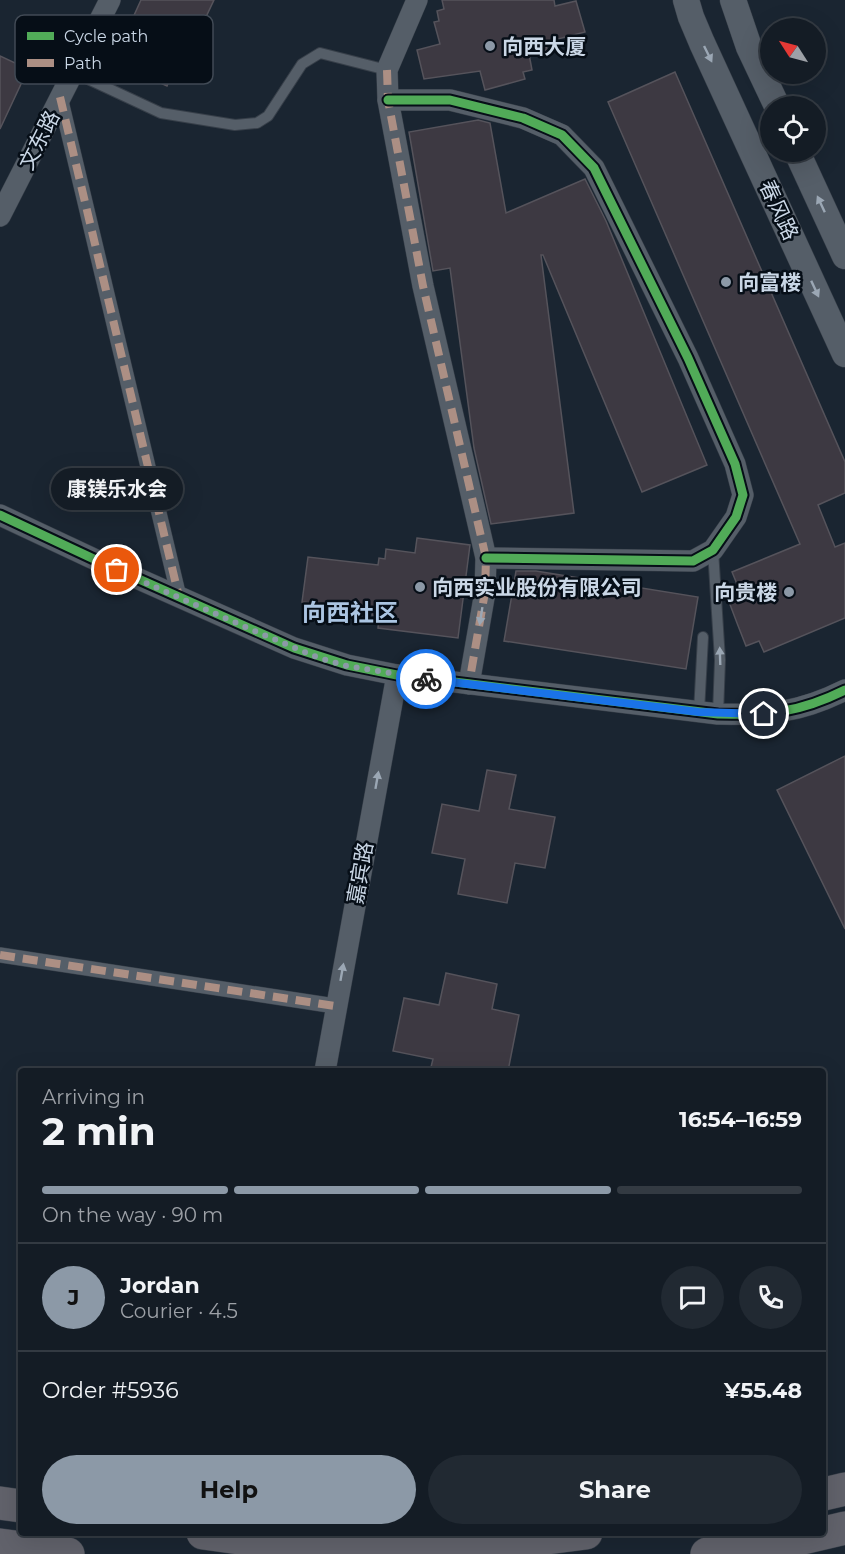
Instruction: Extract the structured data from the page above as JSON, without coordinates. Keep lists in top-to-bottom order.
{
  "streets": {
    "street": ["文东路", "春风路", "嘉宾路"]
  },
  "one_way": ["嘉宾路"],
  "districts": ["向西社区"],
  "places": [
    "向西大厦",
    "向富楼",
    "康镁乐水会",
    "向西实业股份有限公司",
    "向贵楼"
  ],
  "legend": ["Cycle path", "Path"],
  "north": "top left",
  "page": {
    "bubble": "康镁乐水会",
    "heading": ["2 min", "Arriving in", "16:54–16:59"],
    "panel": [
      "Jordan",
      "Courier · 4.5",
      "Order #5936",
      "¥55.48"
    ],
    "bar": "On the way · 90 m",
    "round": "J",
    "buttons": ["Help", "Share"]
  }
}
